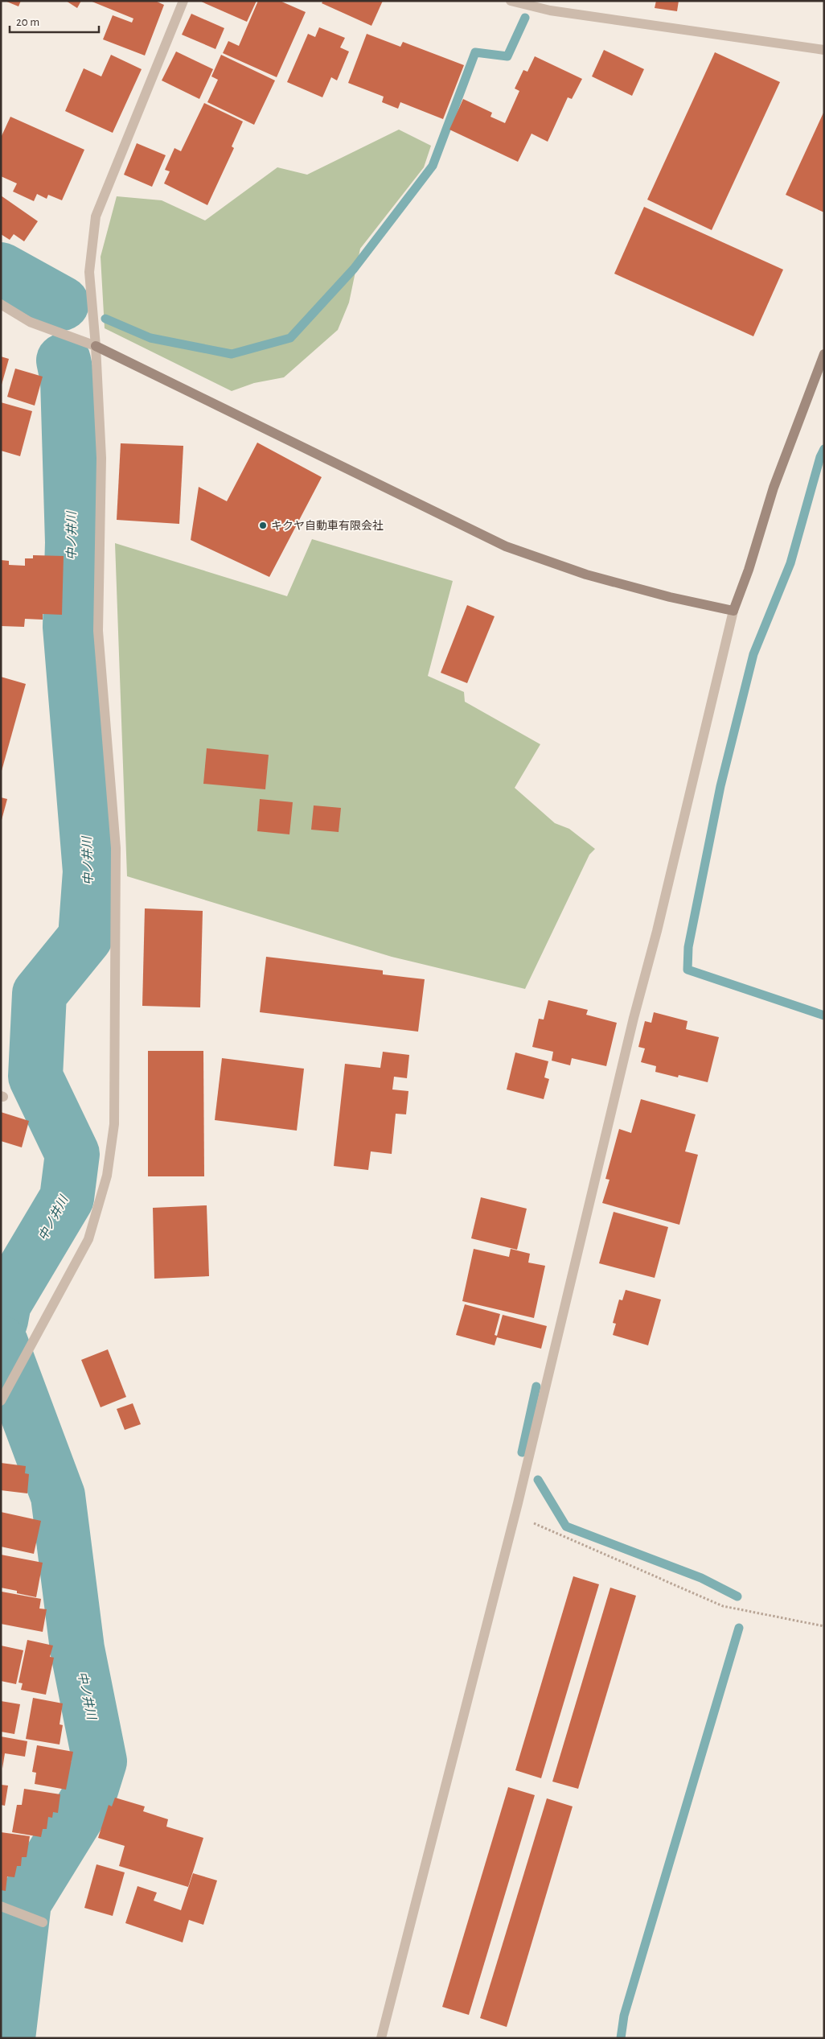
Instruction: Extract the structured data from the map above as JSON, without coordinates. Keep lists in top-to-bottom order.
{
  "water": ["中ノ井川"],
  "places": ["キクヤ自動車有限会社"],
  "scale_bar": "20 m"
}
